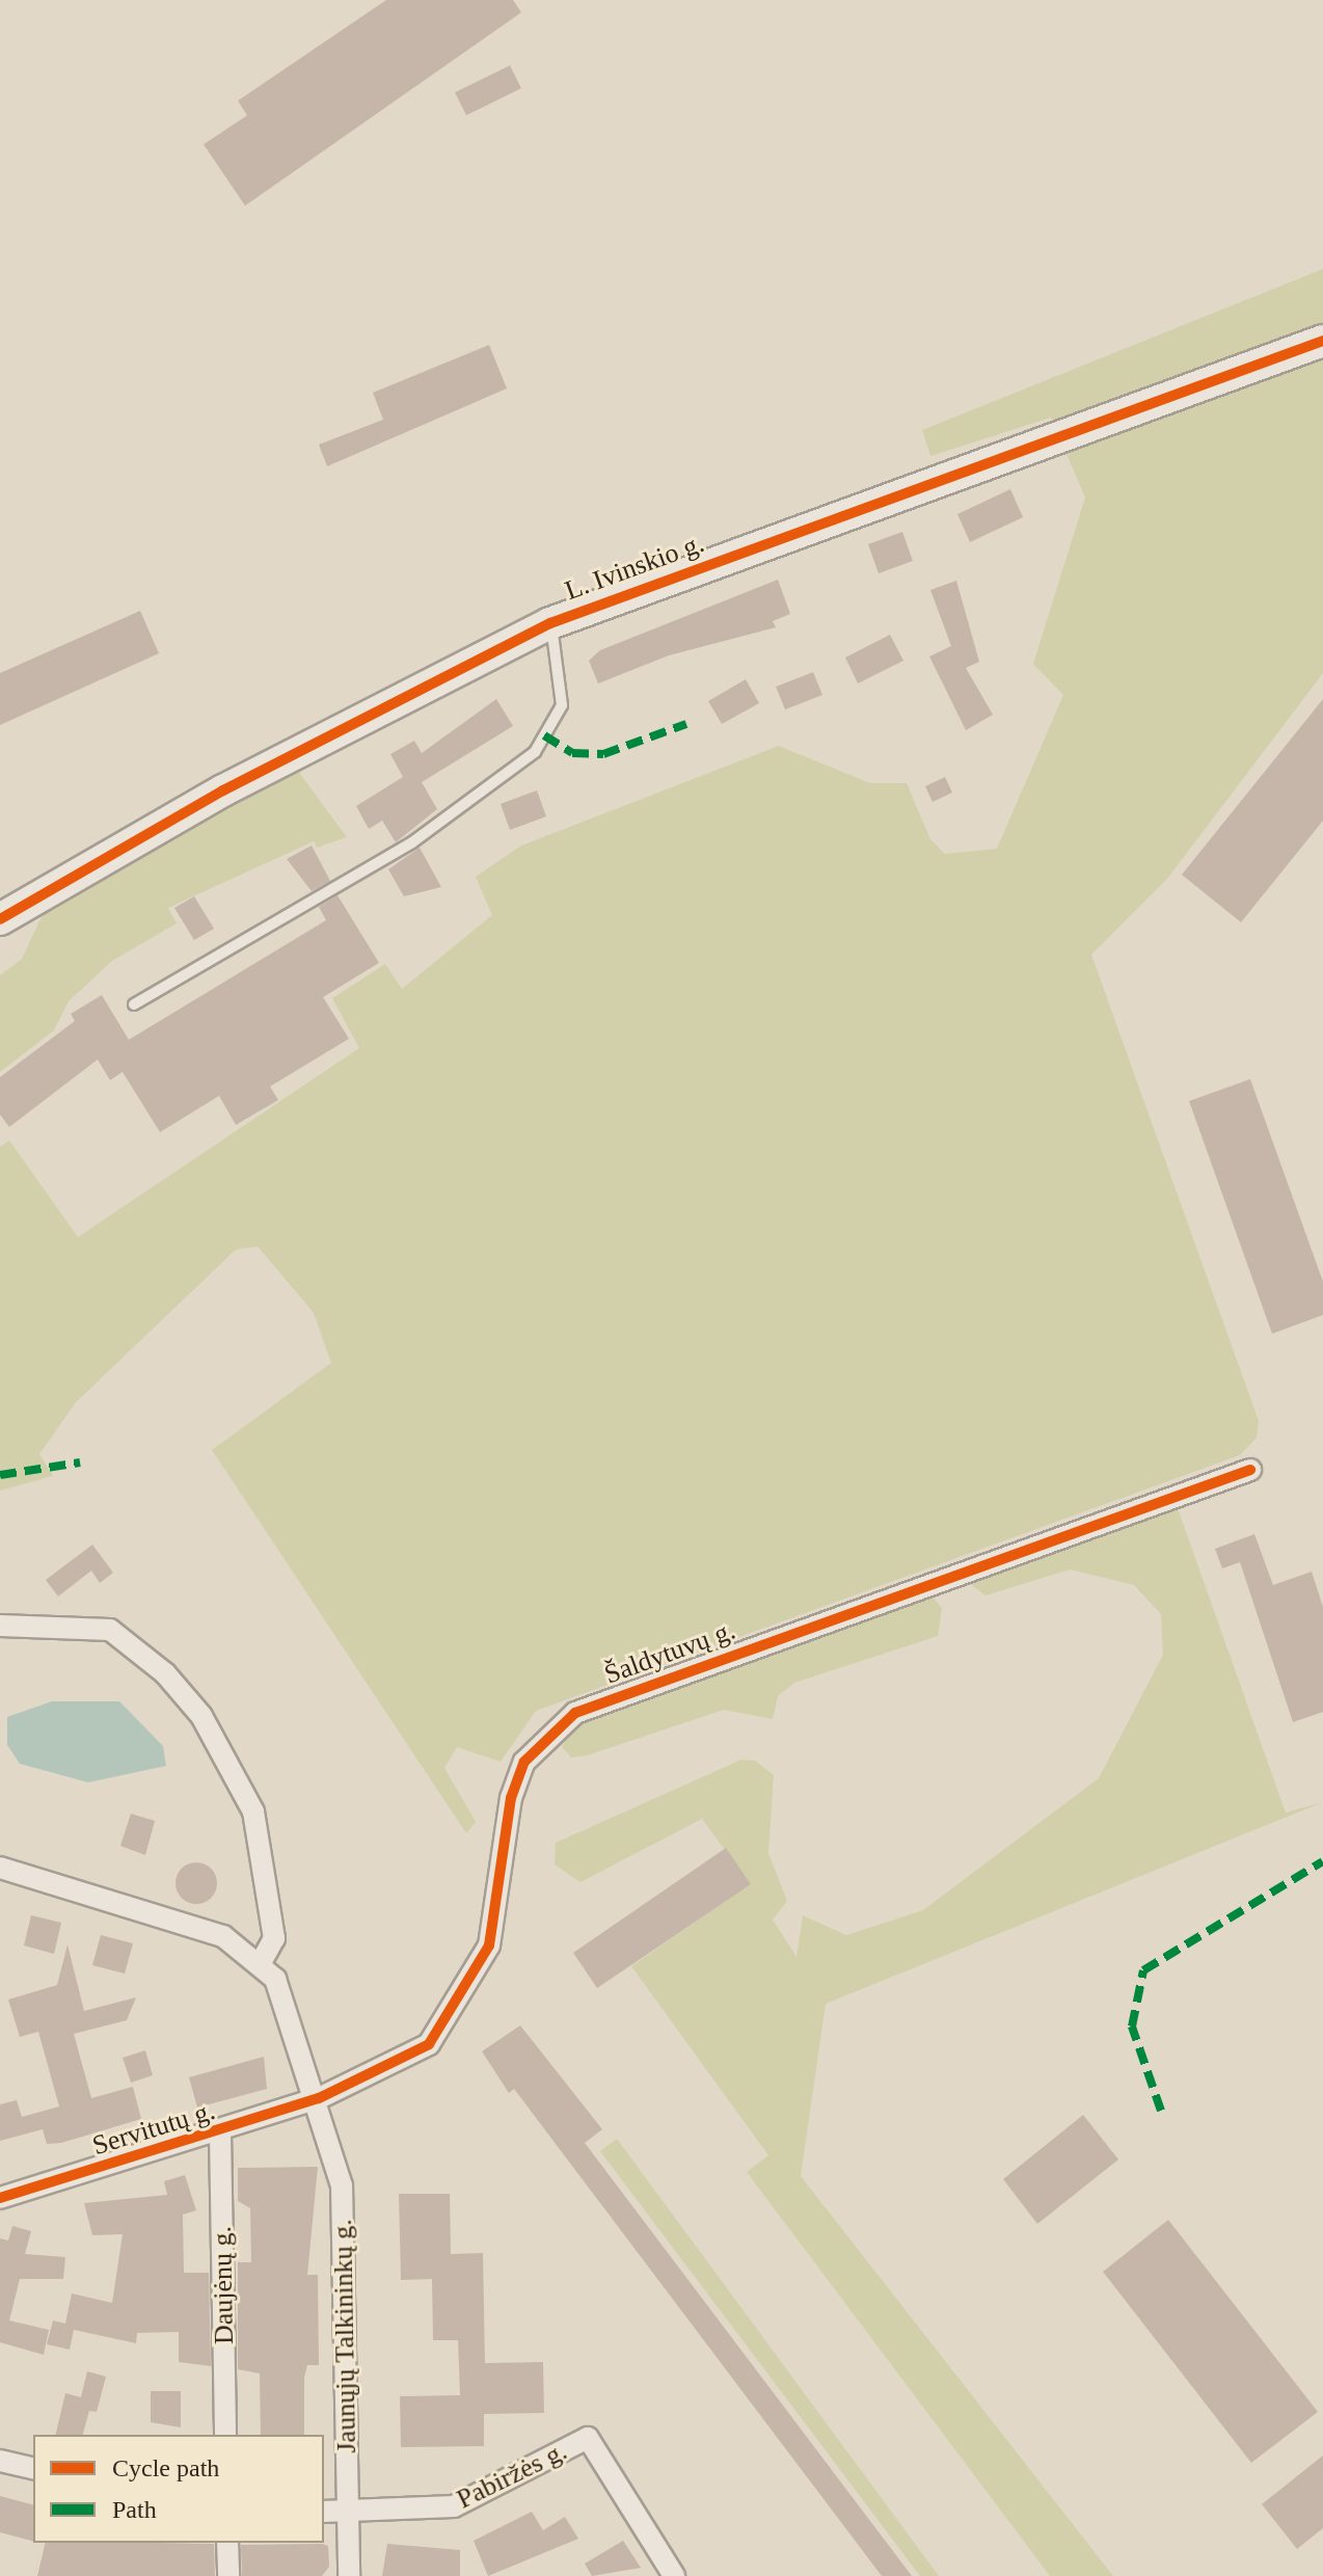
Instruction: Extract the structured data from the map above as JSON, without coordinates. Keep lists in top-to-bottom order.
{
  "streets": {
    "street": [
      "L. Ivinskio g.",
      "Šaldytuvų g.",
      "Servitutų g.",
      "Daujėnų g.",
      "Jaunųjų Talkininkų g.",
      "Pabiržės g."
    ]
  },
  "crossings": [
    ["Šaldytuvų g.", "Servitutų g."],
    ["Šaldytuvų g.", "Jaunųjų Talkininkų g."],
    ["Servitutų g.", "Daujėnų g."],
    ["Servitutų g.", "Jaunųjų Talkininkų g."],
    ["Jaunųjų Talkininkų g.", "Pabiržės g."]
  ],
  "legend": ["Cycle path", "Path"]
}
